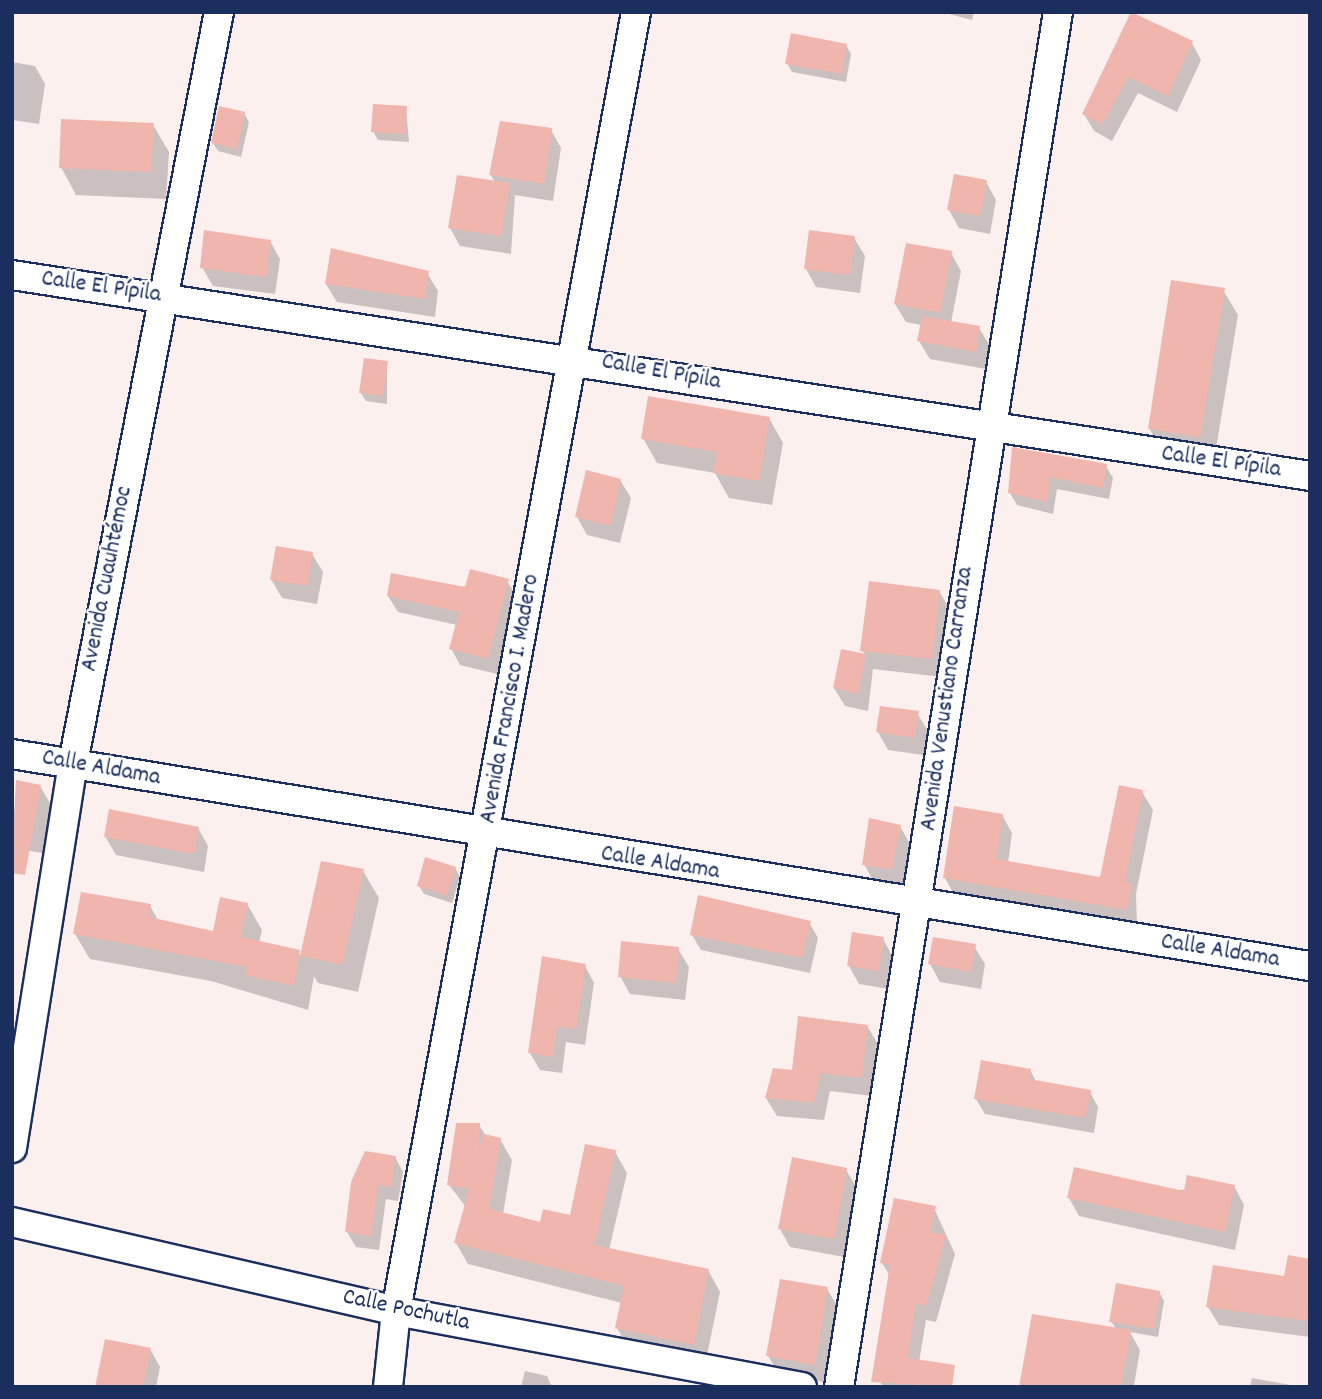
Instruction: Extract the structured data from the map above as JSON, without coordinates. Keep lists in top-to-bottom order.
{
  "streets": {
    "street": [
      "Calle El Pípila",
      "Avenida Cuauhtémoc",
      "Avenida Francisco I. Madero",
      "Avenida Venustiano Carranza",
      "Calle Aldama",
      "Calle Pochutla"
    ]
  },
  "crossings": [
    ["Calle El Pípila", "Avenida Cuauhtémoc"],
    ["Calle El Pípila", "Avenida Francisco I. Madero"],
    ["Calle El Pípila", "Avenida Venustiano Carranza"],
    ["Avenida Cuauhtémoc", "Calle Aldama"],
    ["Avenida Francisco I. Madero", "Calle Aldama"],
    ["Avenida Francisco I. Madero", "Calle Pochutla"],
    ["Avenida Venustiano Carranza", "Calle Aldama"]
  ]
}
